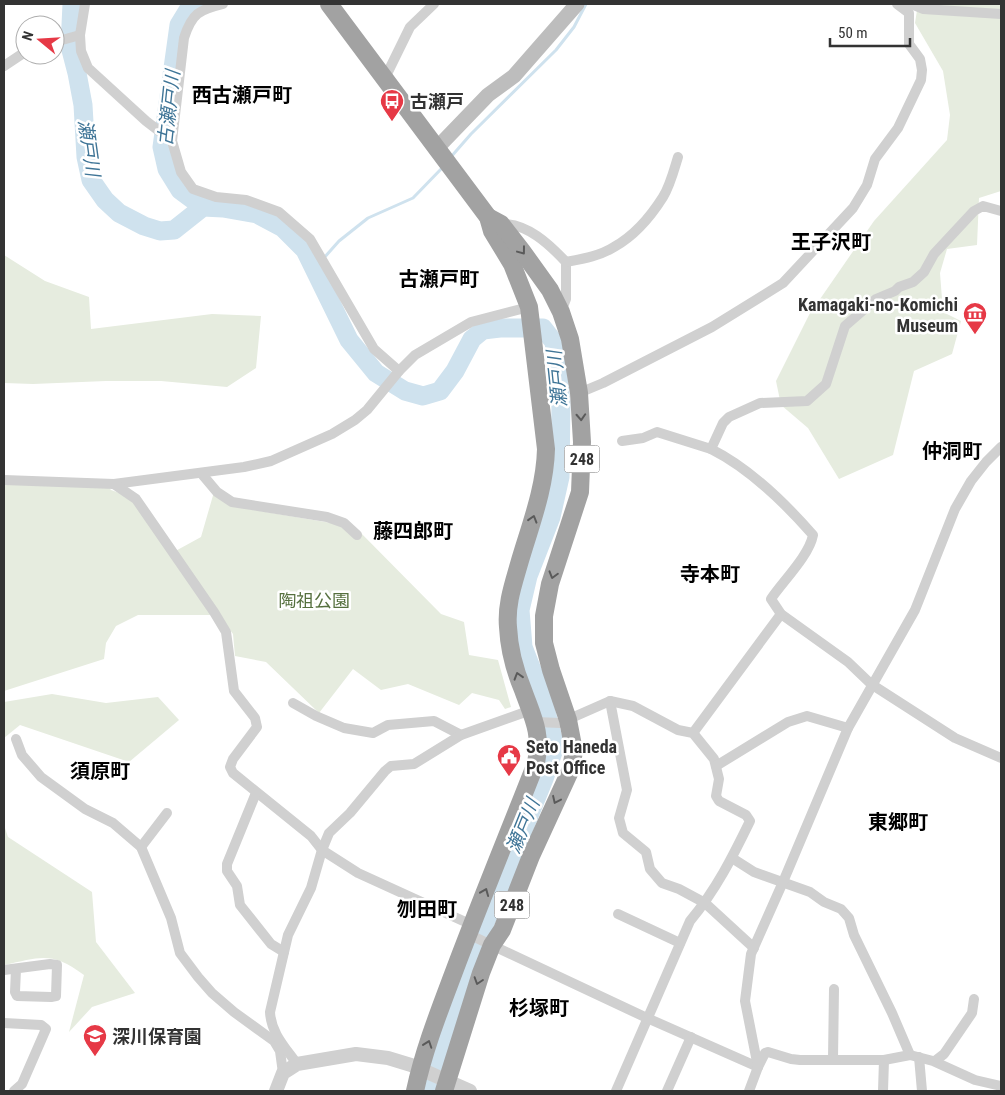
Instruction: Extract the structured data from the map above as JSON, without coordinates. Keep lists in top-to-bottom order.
{
  "streets": {
    "highway": ["248"]
  },
  "districts": [
    "西古瀬戸町",
    "王子沢町",
    "古瀬戸町",
    "仲洞町",
    "藤四郎町",
    "寺本町",
    "須原町",
    "東郷町",
    "刎田町",
    "杉塚町"
  ],
  "water": ["古瀬戸川", "瀬戸川"],
  "parks": ["陶祖公園"],
  "places": {
    "bus stop": ["古瀬戸"],
    "museum": ["Kamagaki-no-Komichi Museum"],
    "public building": ["Seto Haneda Post Office"],
    "school or university": ["深川保育園"]
  },
  "scale_bar": "50 m",
  "north": "left"
}
